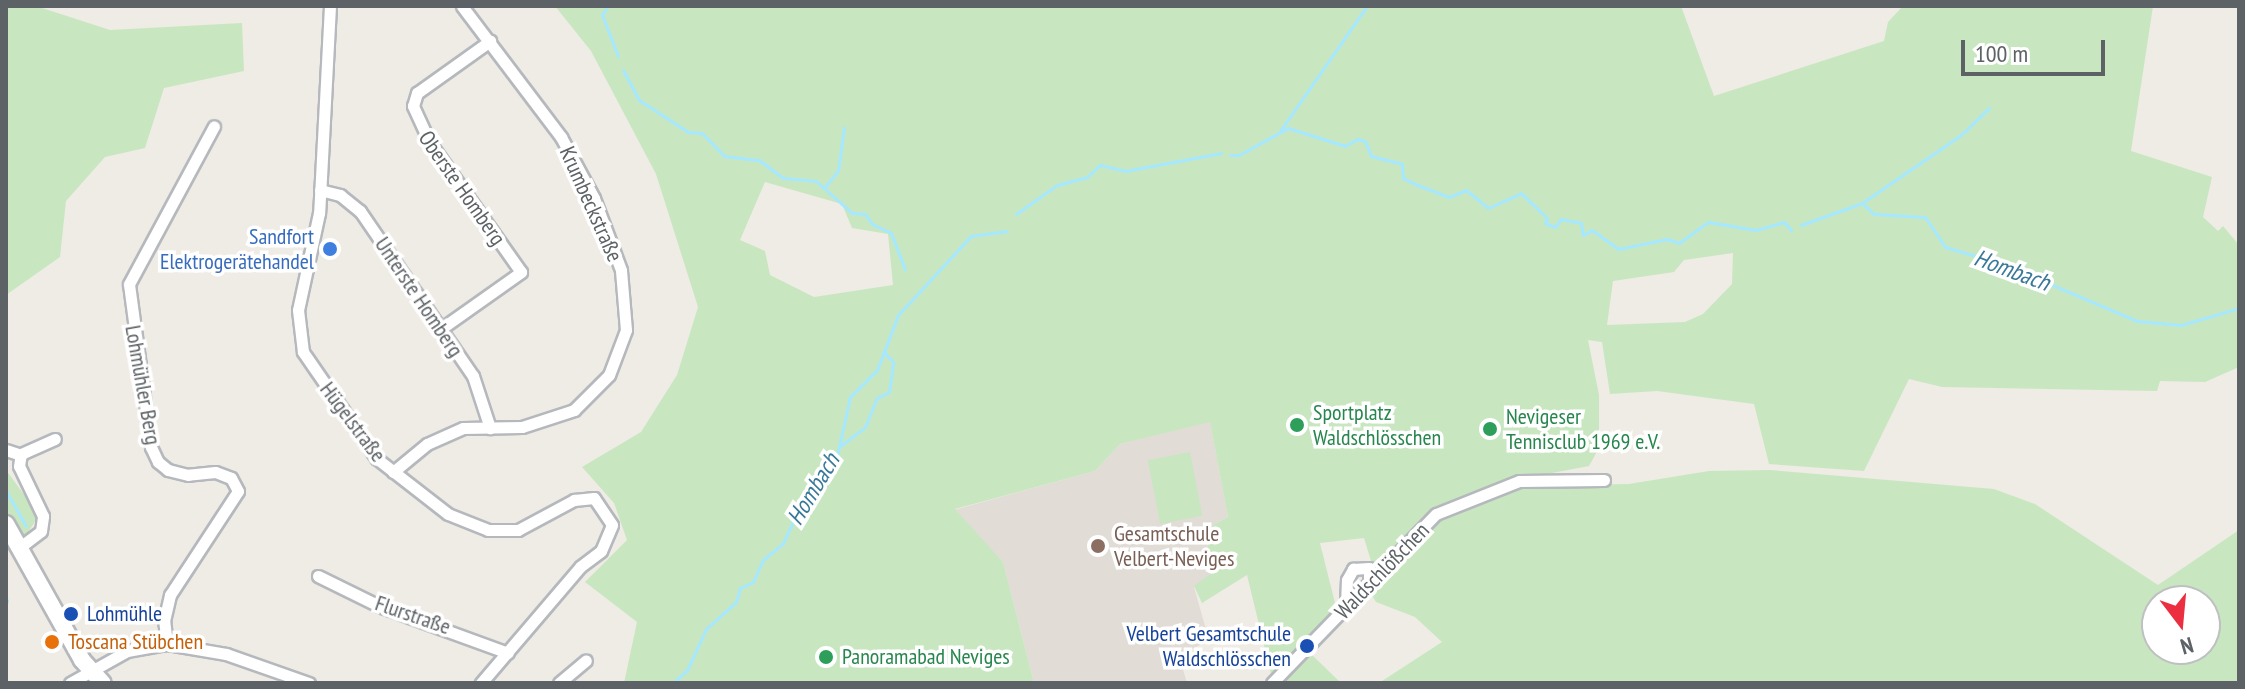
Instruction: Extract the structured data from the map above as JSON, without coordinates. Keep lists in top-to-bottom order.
{
  "streets": {
    "street": [
      "Oberste Homberg",
      "Krumbeckstraße",
      "Unterste Homberg",
      "Lohmühler Berg",
      "Hügelstraße",
      "Waldschlößchen",
      "Flurstraße"
    ]
  },
  "crossings": [
    ["Oberste Homberg", "Krumbeckstraße"],
    ["Oberste Homberg", "Unterste Homberg"],
    ["Krumbeckstraße", "Unterste Homberg"],
    ["Krumbeckstraße", "Hügelstraße"],
    ["Unterste Homberg", "Hügelstraße"],
    ["Hügelstraße", "Flurstraße"]
  ],
  "water": ["Hombach"],
  "places": [
    "Sandfort Elektrogerätehandel",
    "Sportplatz Waldschlösschen",
    "Nevigeser Tennisclub 1969 e.V.",
    "Gesamtschule Velbert-Neviges",
    "Lohmühle",
    "Toscana Stübchen",
    "Velbert Gesamtschule Waldschlösschen",
    "Panoramabad Neviges"
  ],
  "scale_bar": "100 m",
  "north": "bottom"
}
